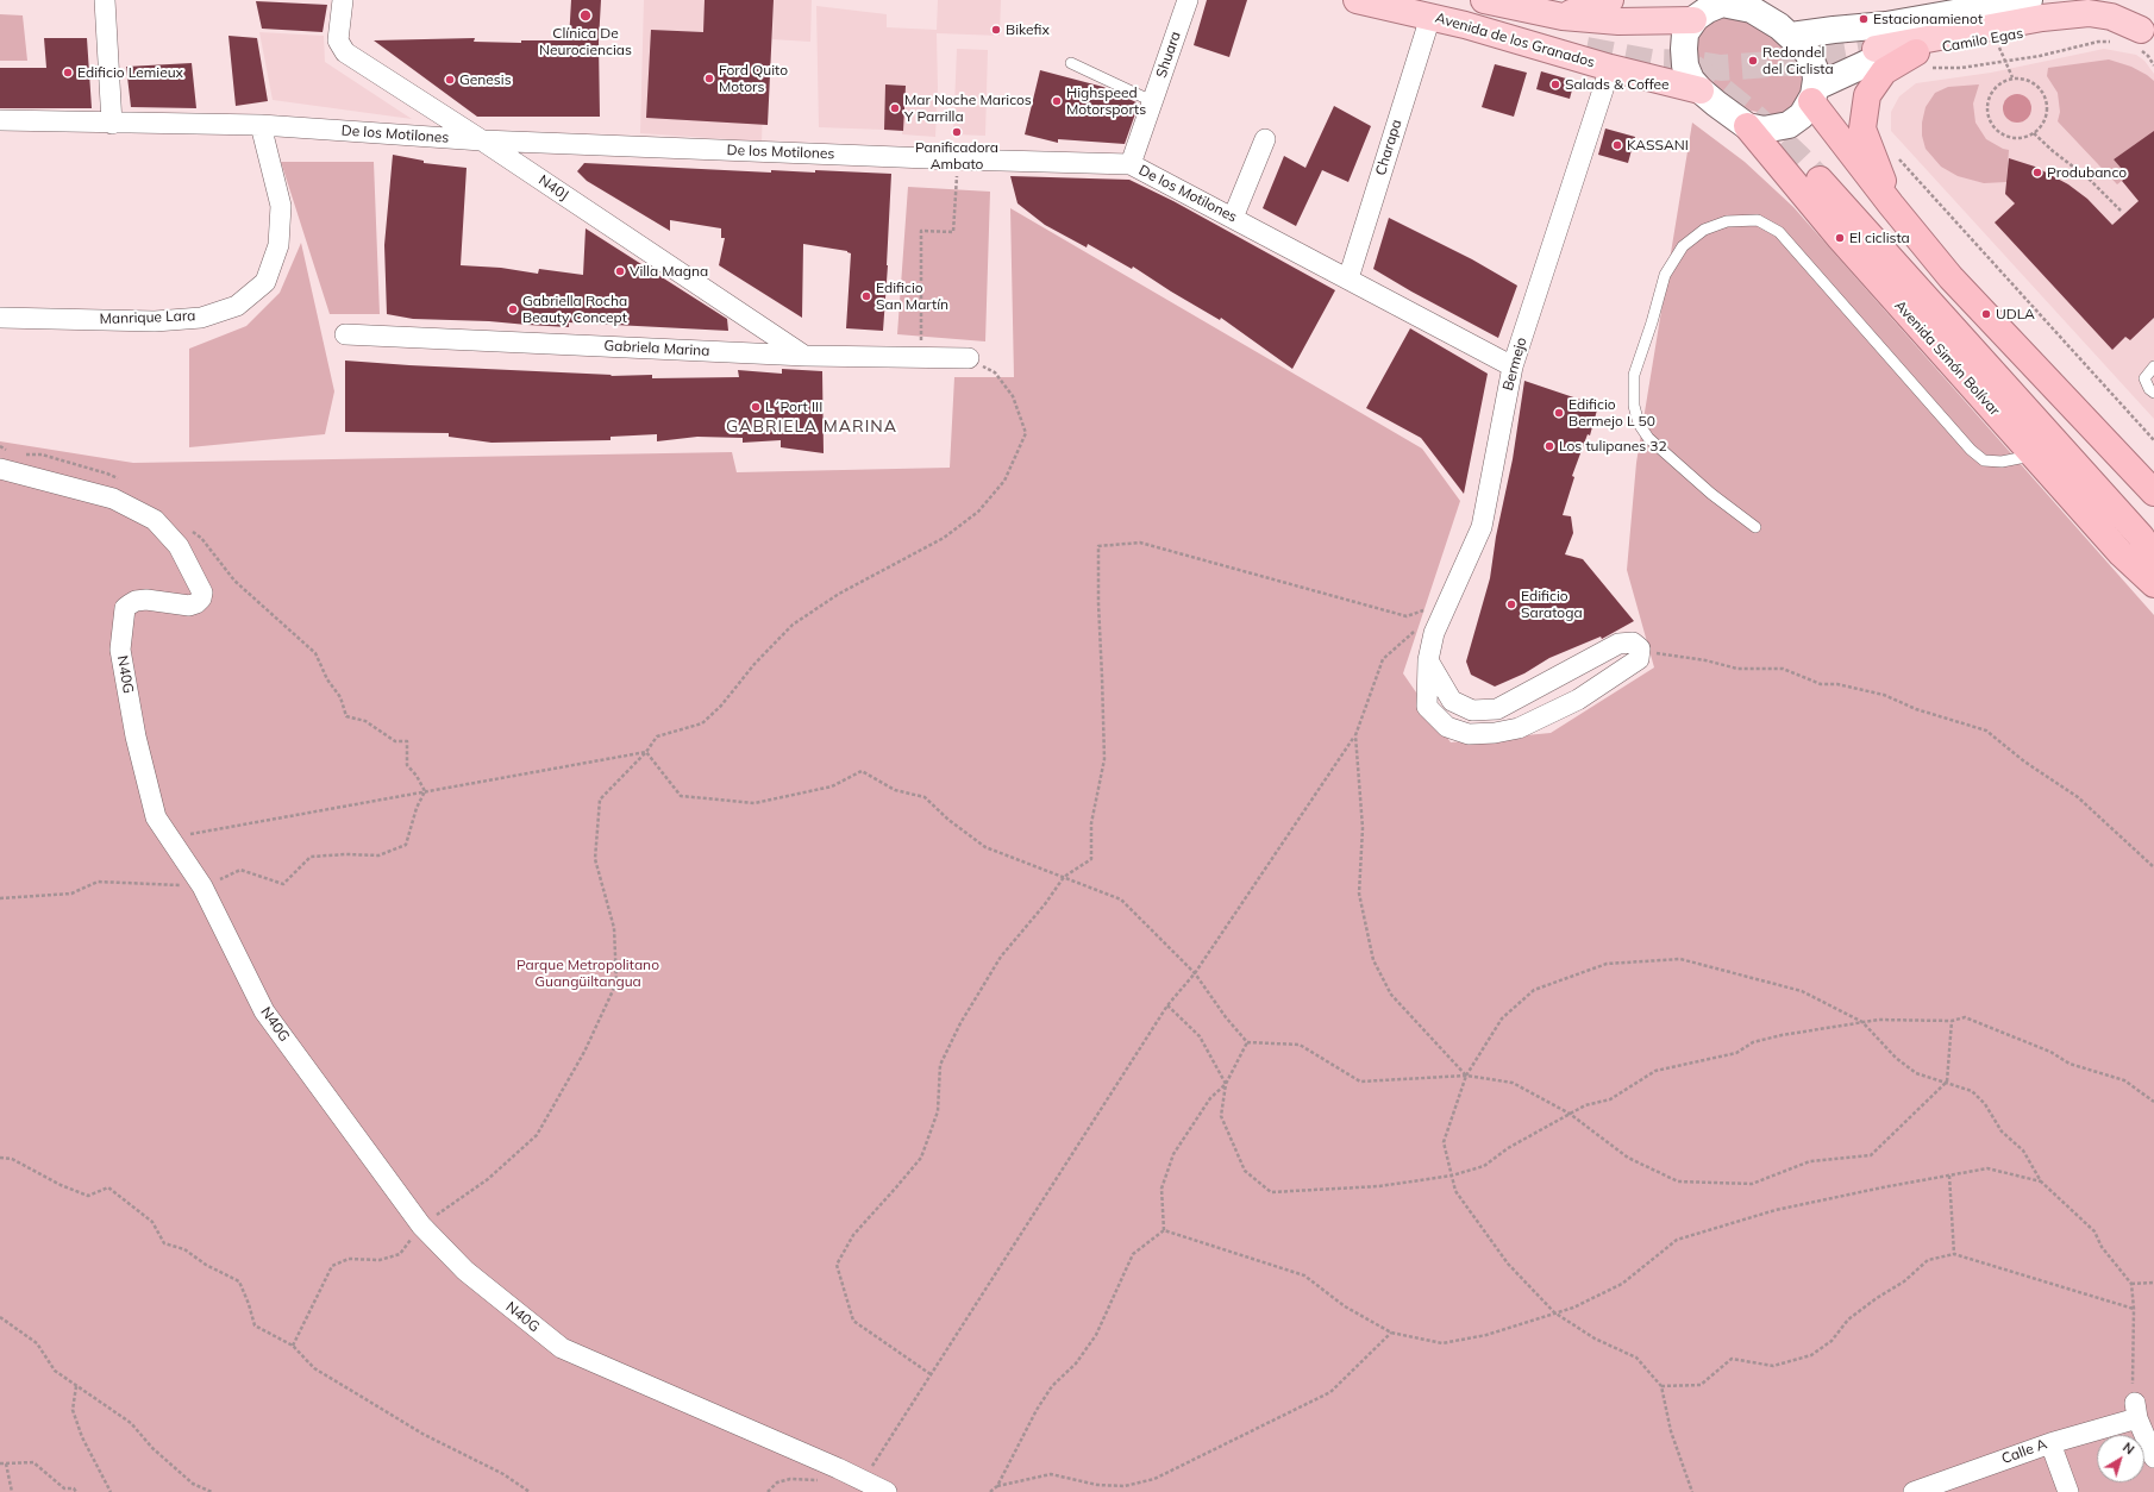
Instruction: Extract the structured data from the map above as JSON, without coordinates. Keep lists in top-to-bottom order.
{
  "streets": {
    "highway": ["Avenida Simón Bolívar"],
    "main road": ["Avenida de los Granados"],
    "street": [
      "Camilo Egas",
      "Shuara",
      "De los Motilones",
      "Charapa",
      "N40J",
      "Manrique Lara",
      "Gabriela Marina",
      "Bermejo",
      "N40G",
      "Calle A"
    ]
  },
  "crossings": [
    ["Avenida de los Granados", "Camilo Egas"],
    ["Avenida de los Granados", "Charapa"],
    ["Avenida de los Granados", "Avenida Simón Bolívar"],
    ["Avenida de los Granados", "Bermejo"],
    ["Camilo Egas", "Avenida Simón Bolívar"],
    ["Shuara", "De los Motilones"],
    ["De los Motilones", "Charapa"],
    ["De los Motilones", "N40J"],
    ["De los Motilones", "Manrique Lara"],
    ["De los Motilones", "Bermejo"],
    ["N40J", "Gabriela Marina"]
  ],
  "districts": ["GABRIELA MARINA"],
  "parks": ["Parque Metropolitano Guangüiltangua"],
  "places": [
    "Clínica De Neurociencias",
    "Estacionamienot",
    "Bikefix",
    "Redondel del Ciclista",
    "Edificio Lemieux",
    "Ford Quito Motors",
    "Genesis",
    "Salads & Coffee",
    "Highspeed Motorsports",
    "Mar Noche Maricos Y Parrilla",
    "Panificadora Ambato",
    "KASSANI",
    "Produbanco",
    "El ciclista",
    "Villa Magna",
    "Edificio San Martín",
    "Gabriella Rocha Beauty Concept",
    "UDLA",
    "L´Port III",
    "Edificio Bermejo L 50",
    "Los tulipanes 32",
    "Edificio Saratoga"
  ],
  "north": "top right"
}
